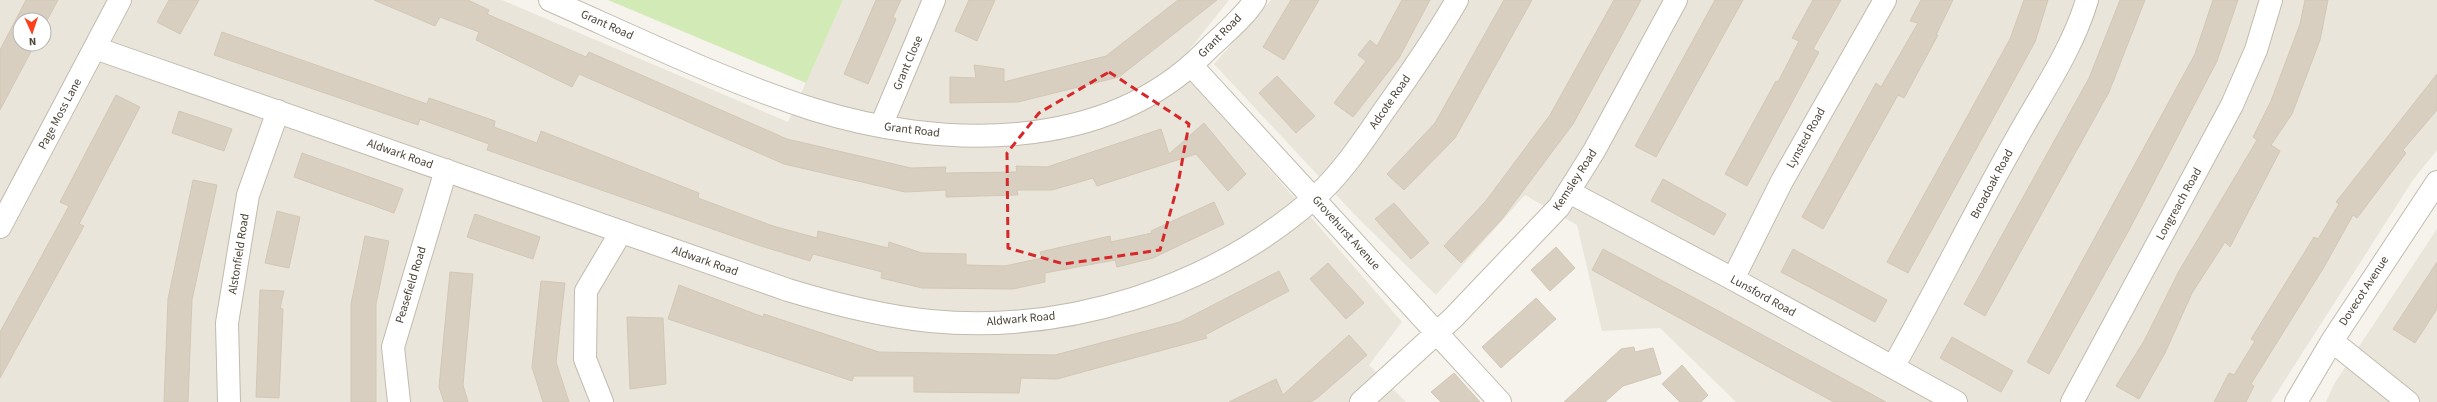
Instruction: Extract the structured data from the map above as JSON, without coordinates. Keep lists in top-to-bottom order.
{
  "streets": {
    "street": [
      "Grant Road",
      "Grant Close",
      "Adcote Road",
      "Page Moss Lane",
      "Lynsted Road",
      "Aldwark Road",
      "Kemsley Road",
      "Broadoak Road",
      "Longreach Road",
      "Grovehurst Avenue",
      "Alstonfield Road",
      "Peasefield Road",
      "Dovecot Avenue",
      "Lunsford Road"
    ]
  },
  "crossings": [
    ["Grant Road", "Grant Close"],
    ["Grant Road", "Grovehurst Avenue"],
    ["Adcote Road", "Aldwark Road"],
    ["Adcote Road", "Grovehurst Avenue"],
    ["Page Moss Lane", "Aldwark Road"],
    ["Lynsted Road", "Lunsford Road"],
    ["Aldwark Road", "Grovehurst Avenue"],
    ["Aldwark Road", "Alstonfield Road"],
    ["Aldwark Road", "Peasefield Road"],
    ["Kemsley Road", "Grovehurst Avenue"],
    ["Kemsley Road", "Lunsford Road"],
    ["Broadoak Road", "Lunsford Road"]
  ],
  "north": "bottom"
}
